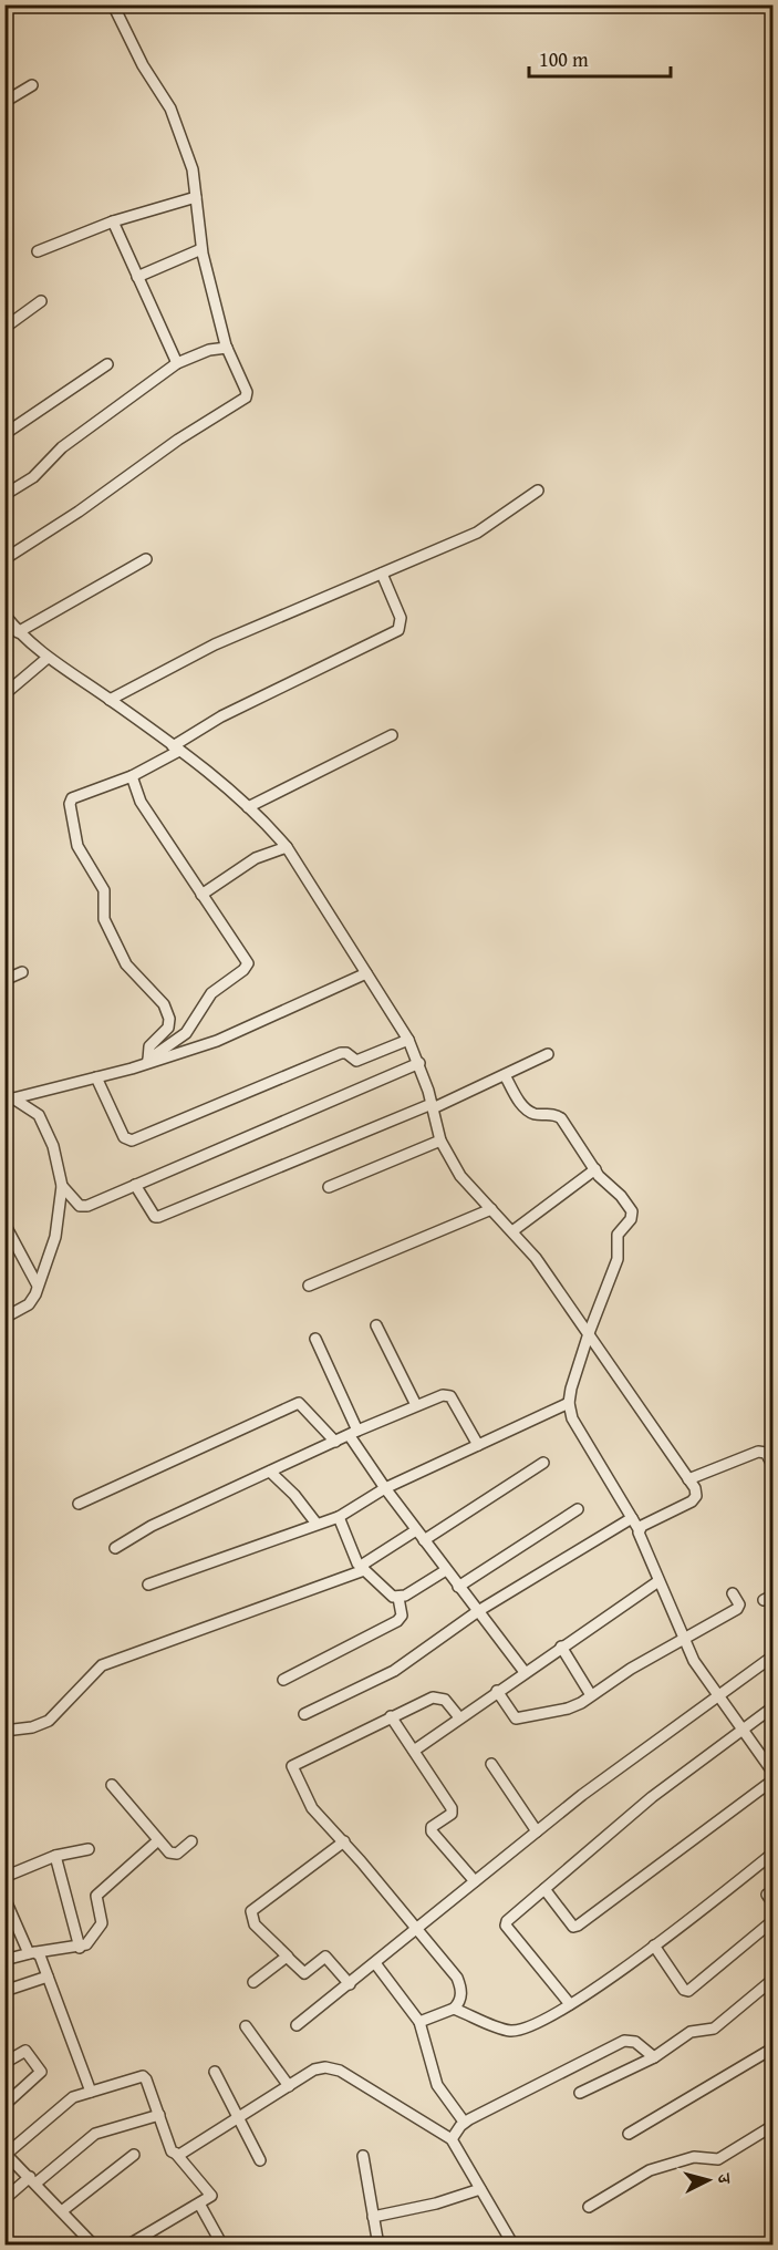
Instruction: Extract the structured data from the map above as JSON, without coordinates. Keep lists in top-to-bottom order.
{
  "scale_bar": "100 m",
  "north": "right"
}
